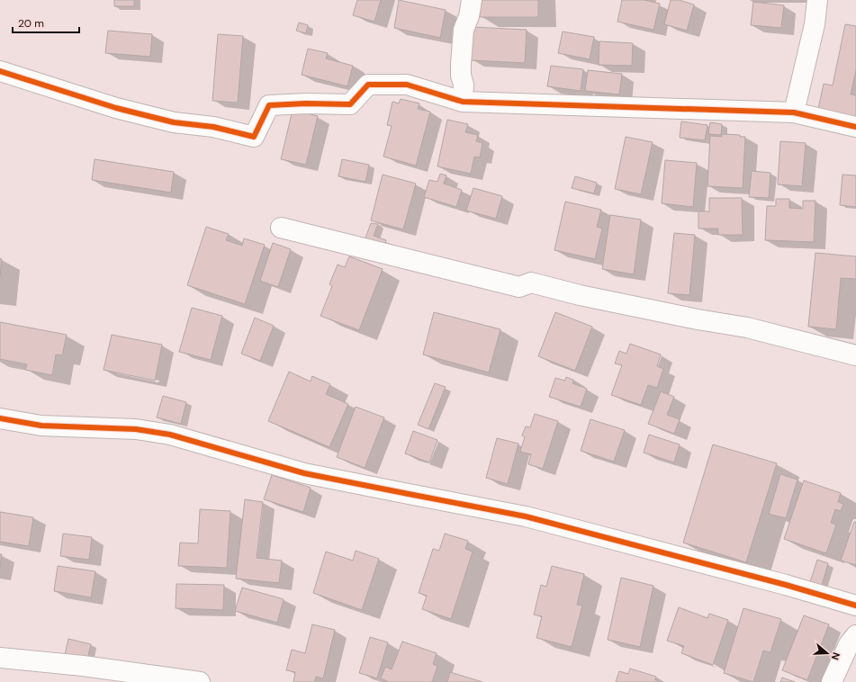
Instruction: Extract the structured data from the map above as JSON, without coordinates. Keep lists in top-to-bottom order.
{
  "scale_bar": "20 m",
  "north": "right"
}
